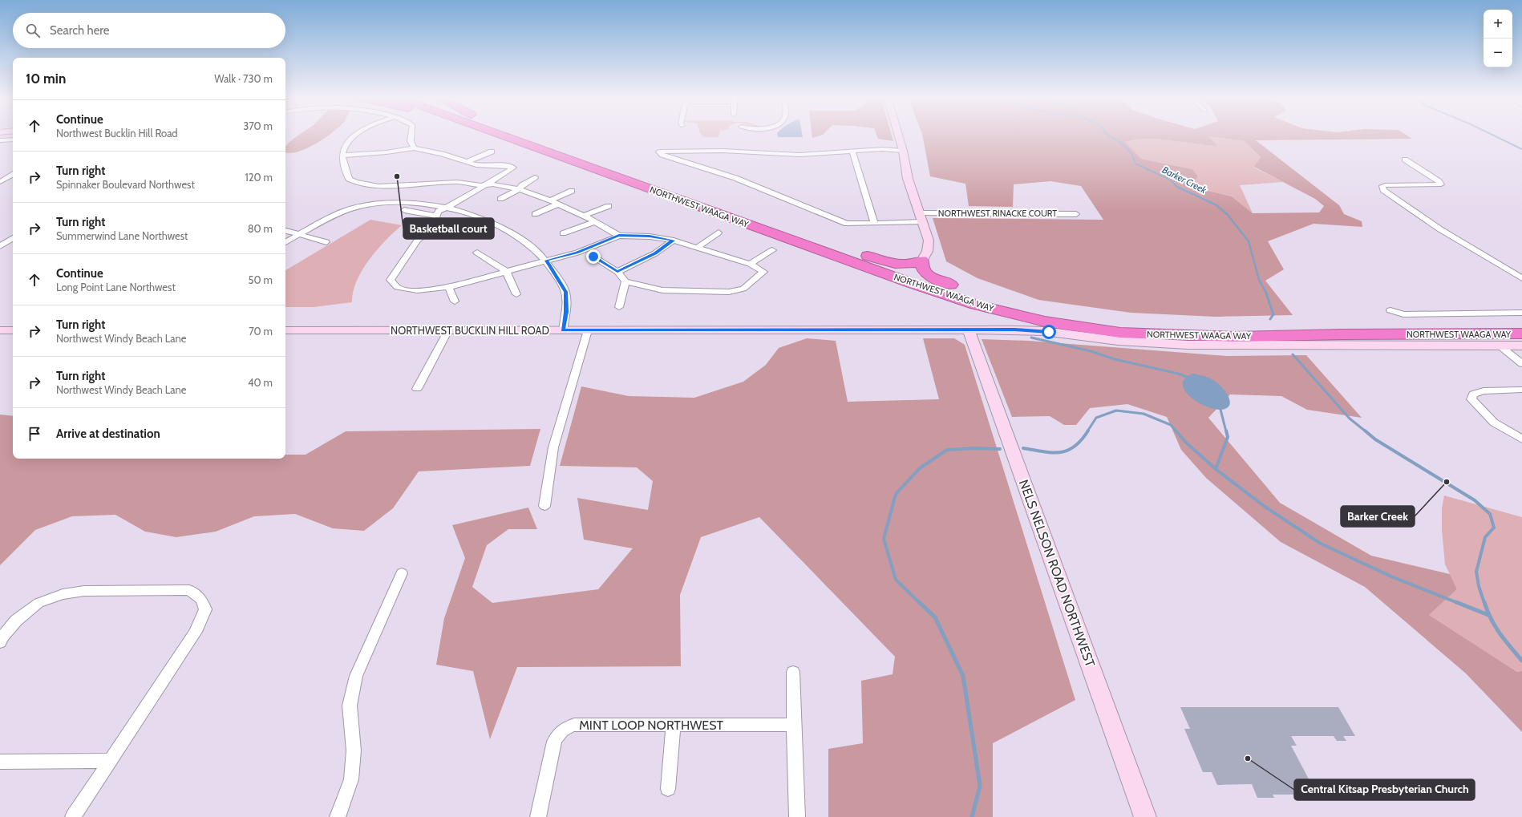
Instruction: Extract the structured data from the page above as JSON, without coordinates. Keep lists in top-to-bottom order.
{
  "streets": {
    "highway": ["NORTHWEST WAAGA WAY"],
    "main road": ["NORTHWEST BUCKLIN HILL ROAD", "NELS NELSON ROAD NORTHWEST"],
    "street": ["NORTHWEST RINACKE COURT", "MINT LOOP NORTHWEST"]
  },
  "crossings": [
    ["NORTHWEST BUCKLIN HILL ROAD", "NELS NELSON ROAD NORTHWEST"]
  ],
  "water": ["Barker Creek"],
  "places": ["Basketball court", "Barker Creek", "Central Kitsap Presbyterian Church"],
  "page": {
    "map_buttons": ["+", "−"],
    "search": "Search here",
    "heading": ["10 min", "Walk · 730 m"],
    "list": [
      ["Continue", "Northwest Bucklin Hill Road", "370 m"],
      ["Turn right", "Spinnaker Boulevard Northwest", "120 m"],
      ["Turn right", "Summerwind Lane Northwest", "80 m"],
      ["Continue", "Long Point Lane Northwest", "50 m"],
      ["Turn right", "Northwest Windy Beach Lane", "70 m"],
      ["Turn right", "Northwest Windy Beach Lane", "40 m"],
      "Arrive at destination"
    ]
  }
}
